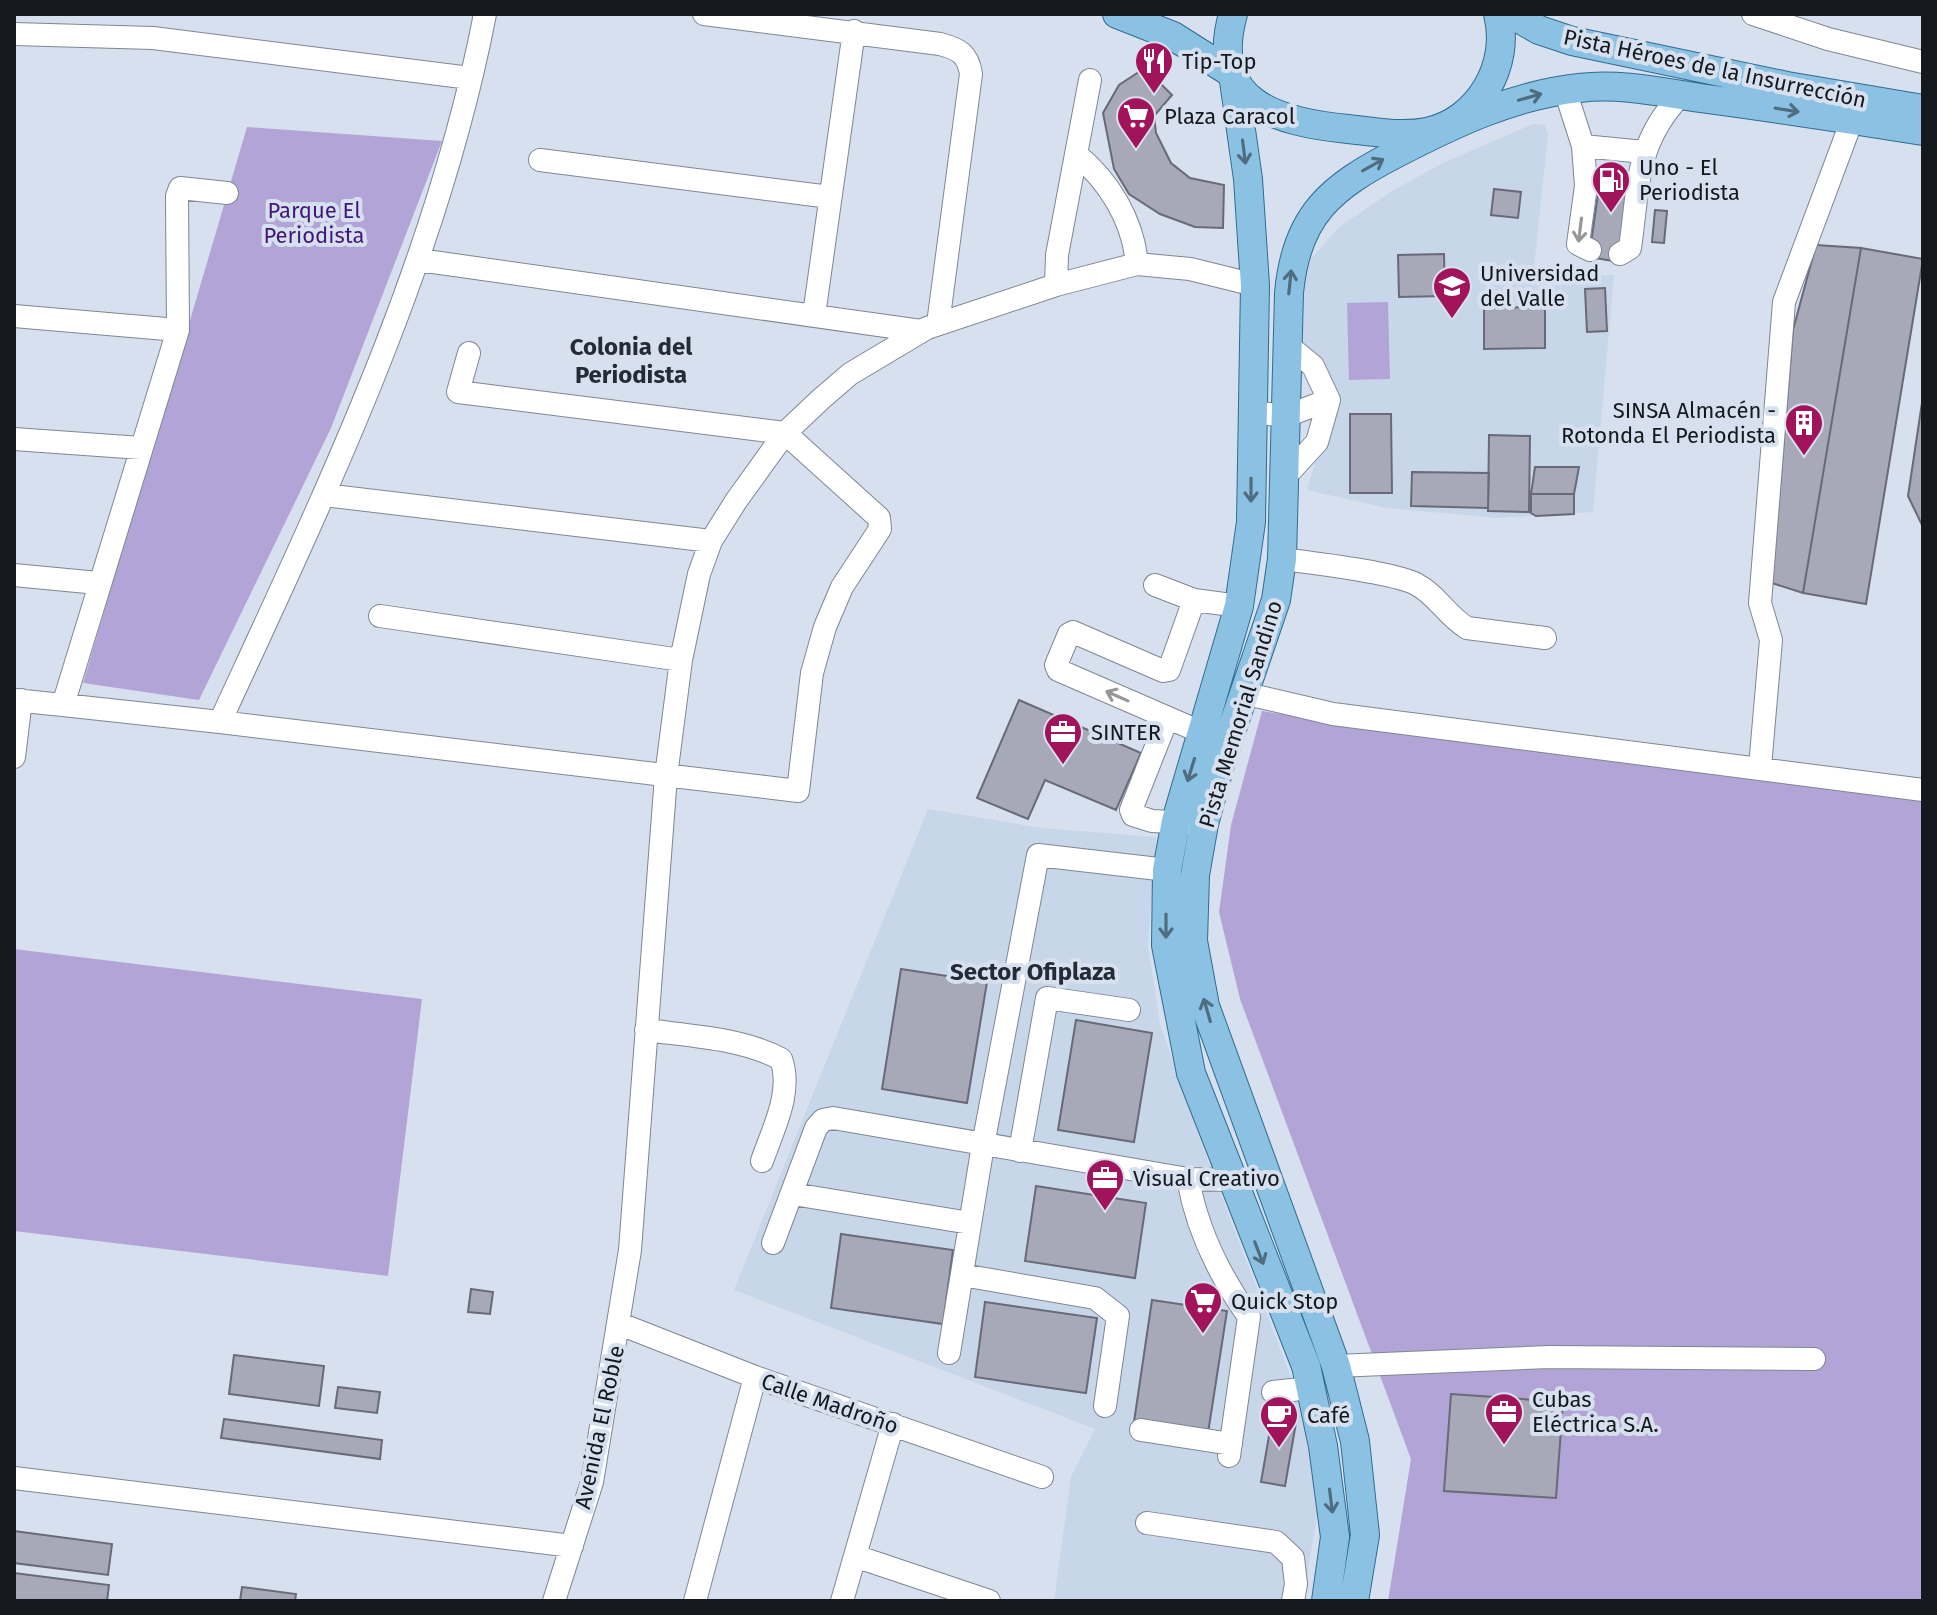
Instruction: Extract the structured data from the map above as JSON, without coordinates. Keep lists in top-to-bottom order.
{
  "streets": {
    "main road": ["Pista Héroes de la Insurrección", "Pista Memorial Sandino"],
    "street": ["Calle Madroño", "Avenida El Roble"]
  },
  "crossings": [
    ["Pista Héroes de la Insurrección", "Pista Memorial Sandino"],
    ["Pista Memorial Sandino", "Avenida El Roble"],
    ["Calle Madroño", "Avenida El Roble"]
  ],
  "districts": ["Colonia del Periodista", "Sector Ofiplaza"],
  "parks": ["Parque El Periodista"],
  "places": {
    "restaurant": ["Tip-Top"],
    "supermarket": ["Plaza Caracol", "Quick Stop"],
    "fuel station": ["Uno - El Periodista"],
    "school or university": ["Universidad del Valle"],
    "building": ["SINSA Almacén - Rotonda El Periodista"],
    "office": ["SINTER", "Visual Creativo", "Cubas Eléctrica S.A."],
    "cafe": ["Café"]
  }
}
